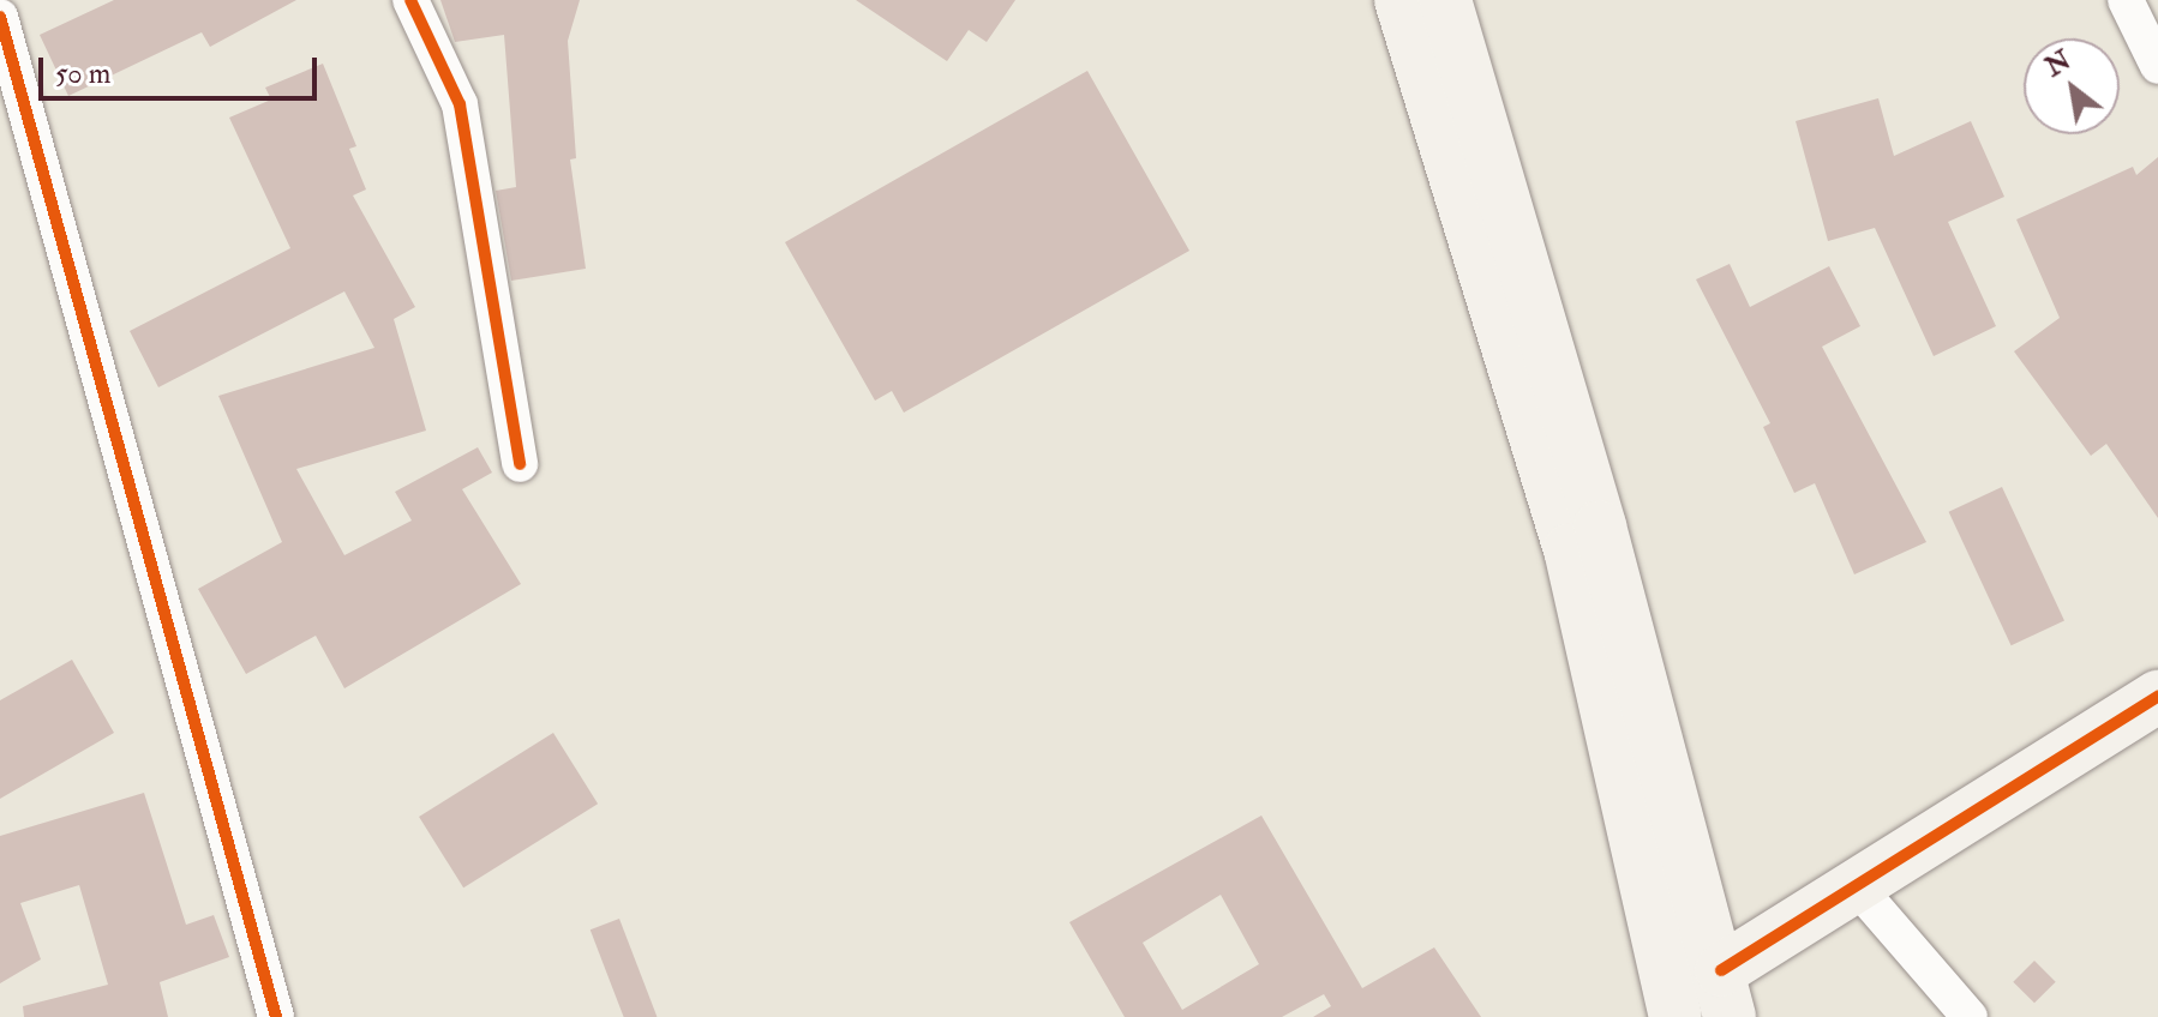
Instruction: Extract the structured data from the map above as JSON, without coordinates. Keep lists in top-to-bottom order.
{
  "scale_bar": "50 m",
  "north": "top left"
}
